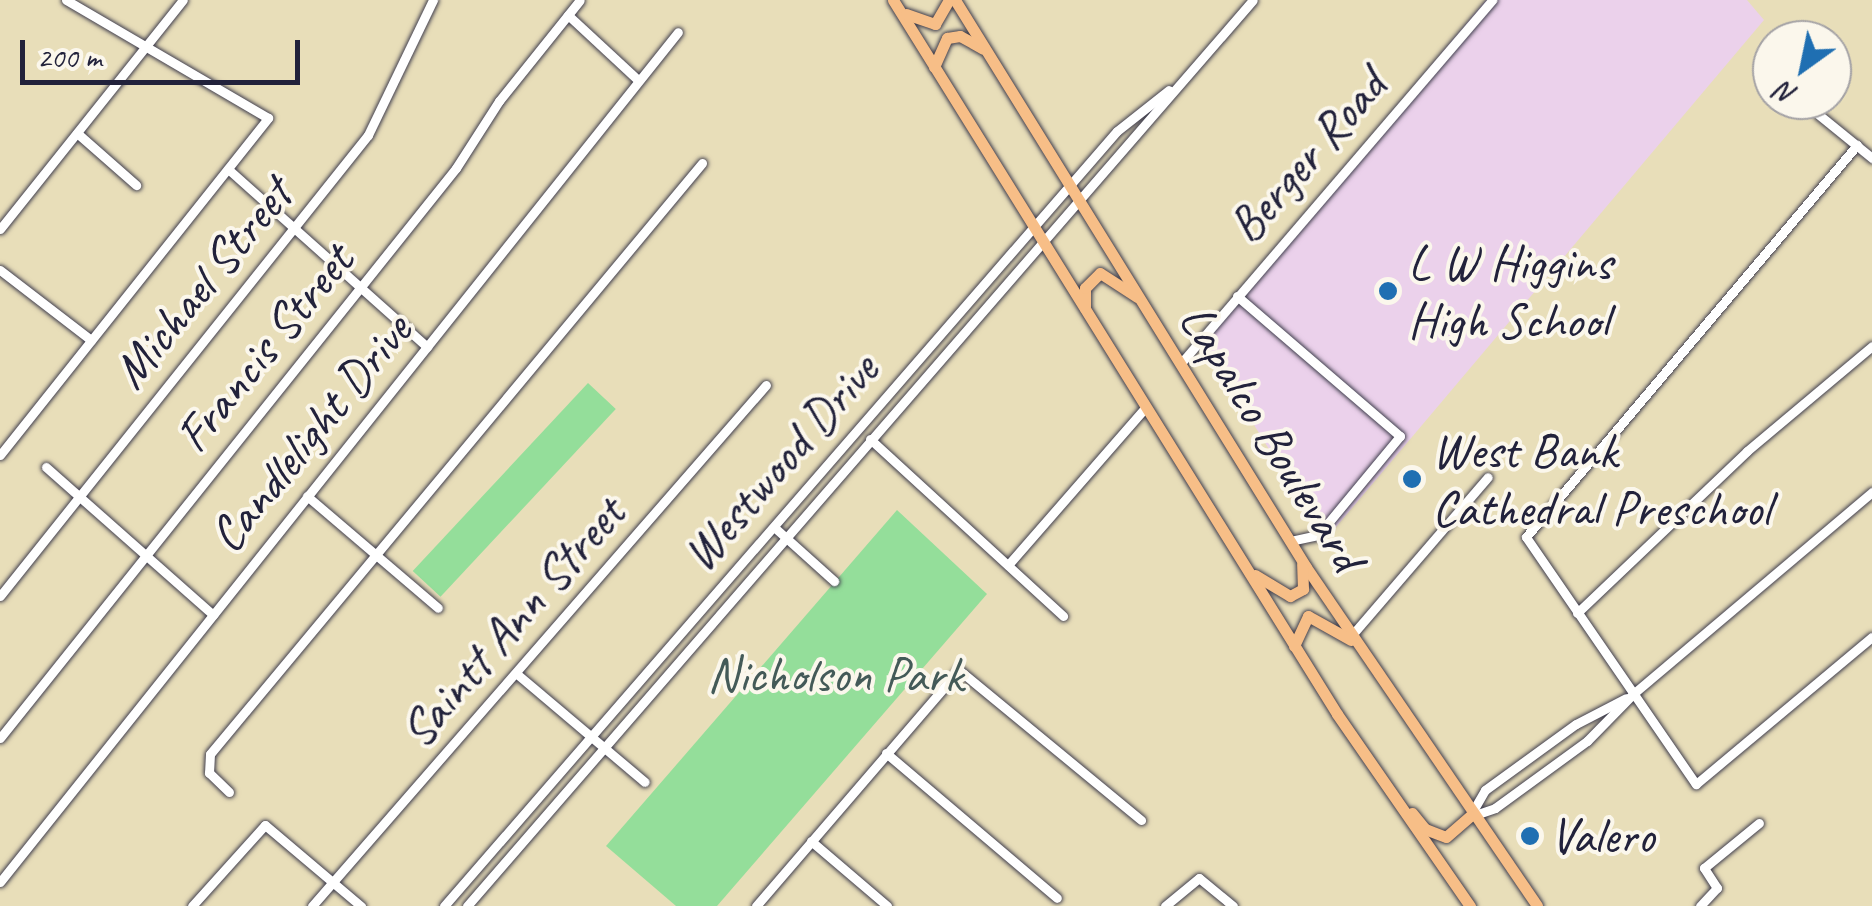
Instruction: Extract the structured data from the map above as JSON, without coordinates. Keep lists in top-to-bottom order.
{
  "streets": {
    "main road": ["Lapalco Boulevard"],
    "street": [
      "Berger Road",
      "Michael Street",
      "Francis Street",
      "Candlelight Drive",
      "Westwood Drive",
      "Saintt Ann Street"
    ]
  },
  "crossings": [
    ["Berger Road", "Lapalco Boulevard"],
    ["Lapalco Boulevard", "Westwood Drive"]
  ],
  "parks": ["Nicholson Park"],
  "places": ["L W Higgins High School", "West Bank Cathedral Preschool", "Valero"],
  "scale_bar": "200 m",
  "north": "bottom left"
}
